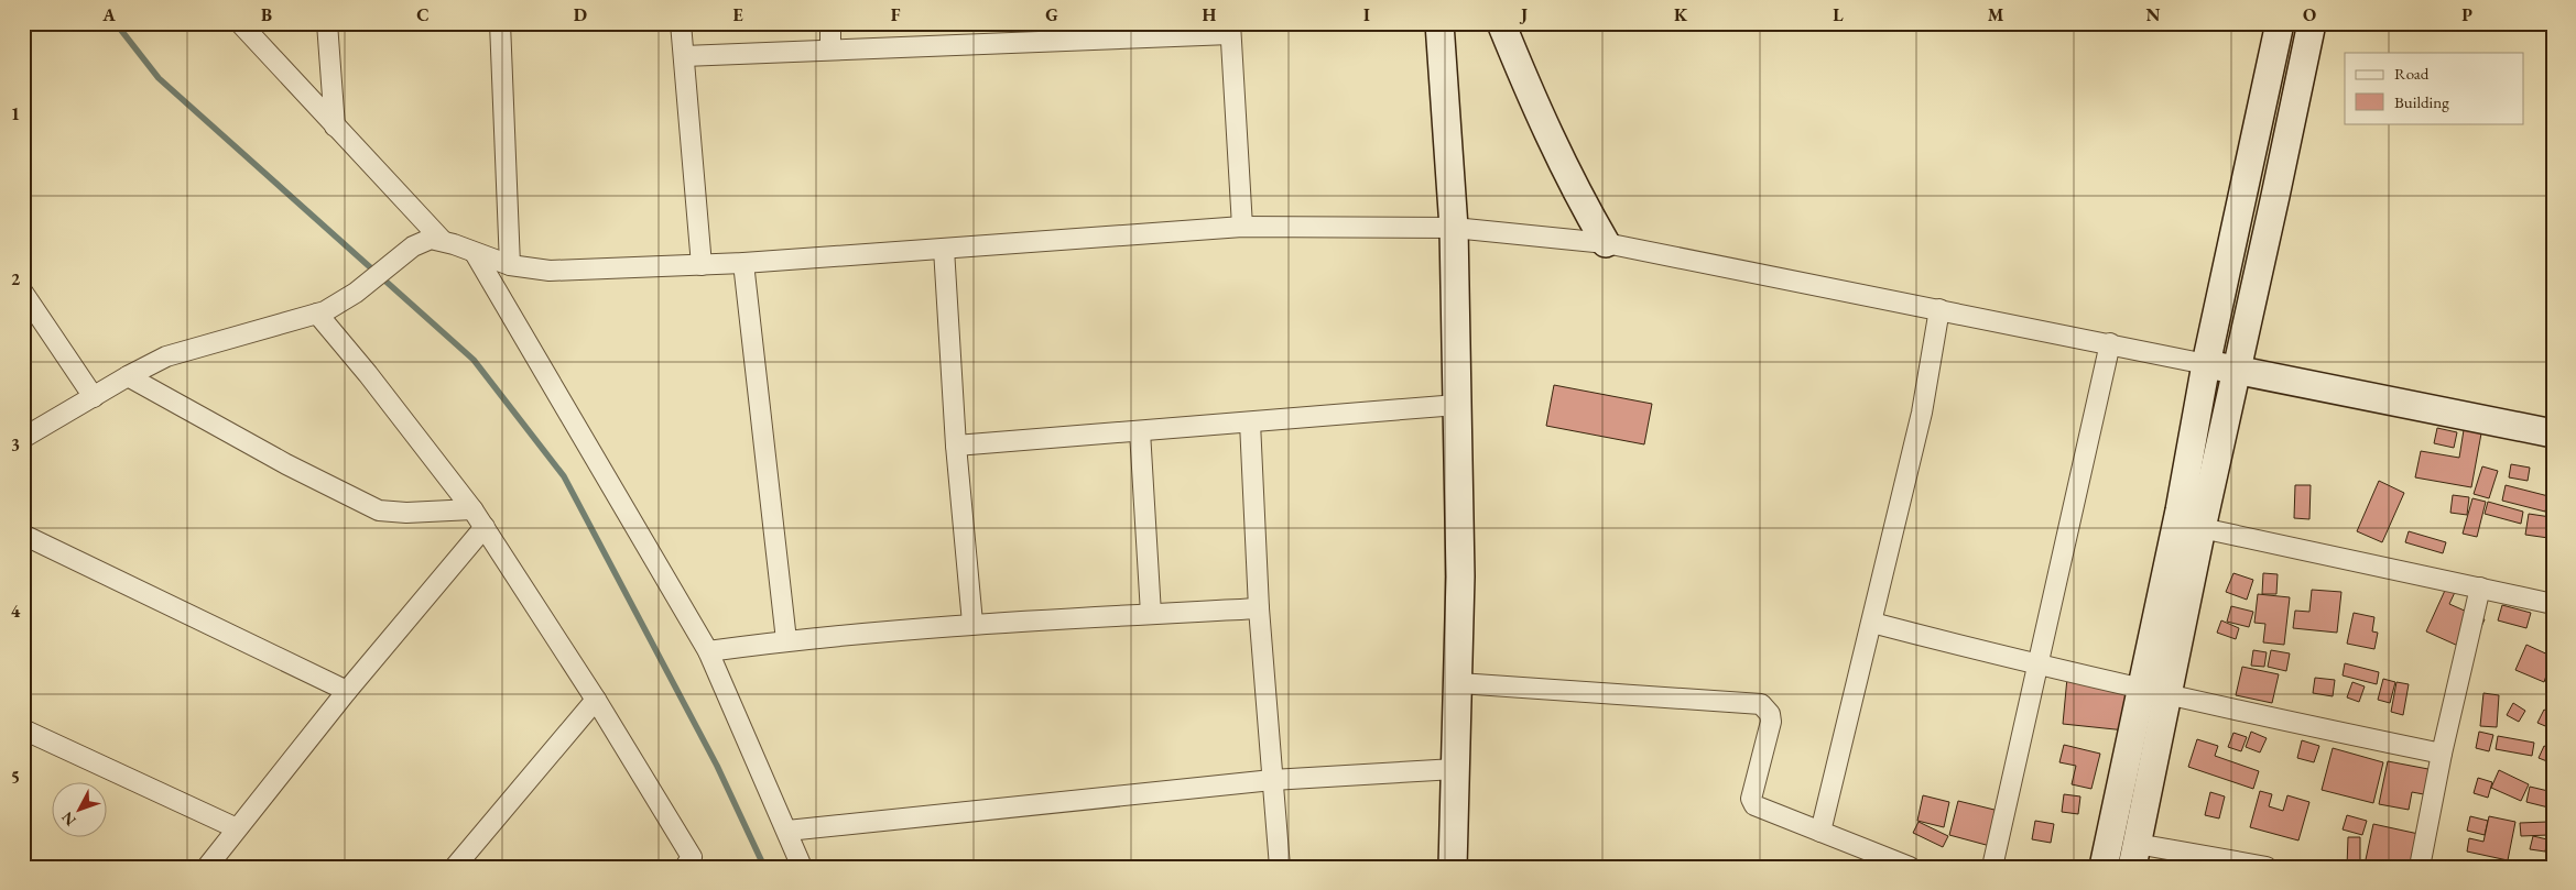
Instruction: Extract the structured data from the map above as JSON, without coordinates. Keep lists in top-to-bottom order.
{
  "legend": ["Road", "Building"],
  "north": "bottom left",
  "grid": {
    "columns": [
      "A",
      "B",
      "C",
      "D",
      "E",
      "F",
      "G",
      "H",
      "I",
      "J",
      "K",
      "L",
      "M",
      "N",
      "O",
      "P"
    ],
    "rows": [
      "1",
      "2",
      "3",
      "4",
      "5"
    ]
  }
}
